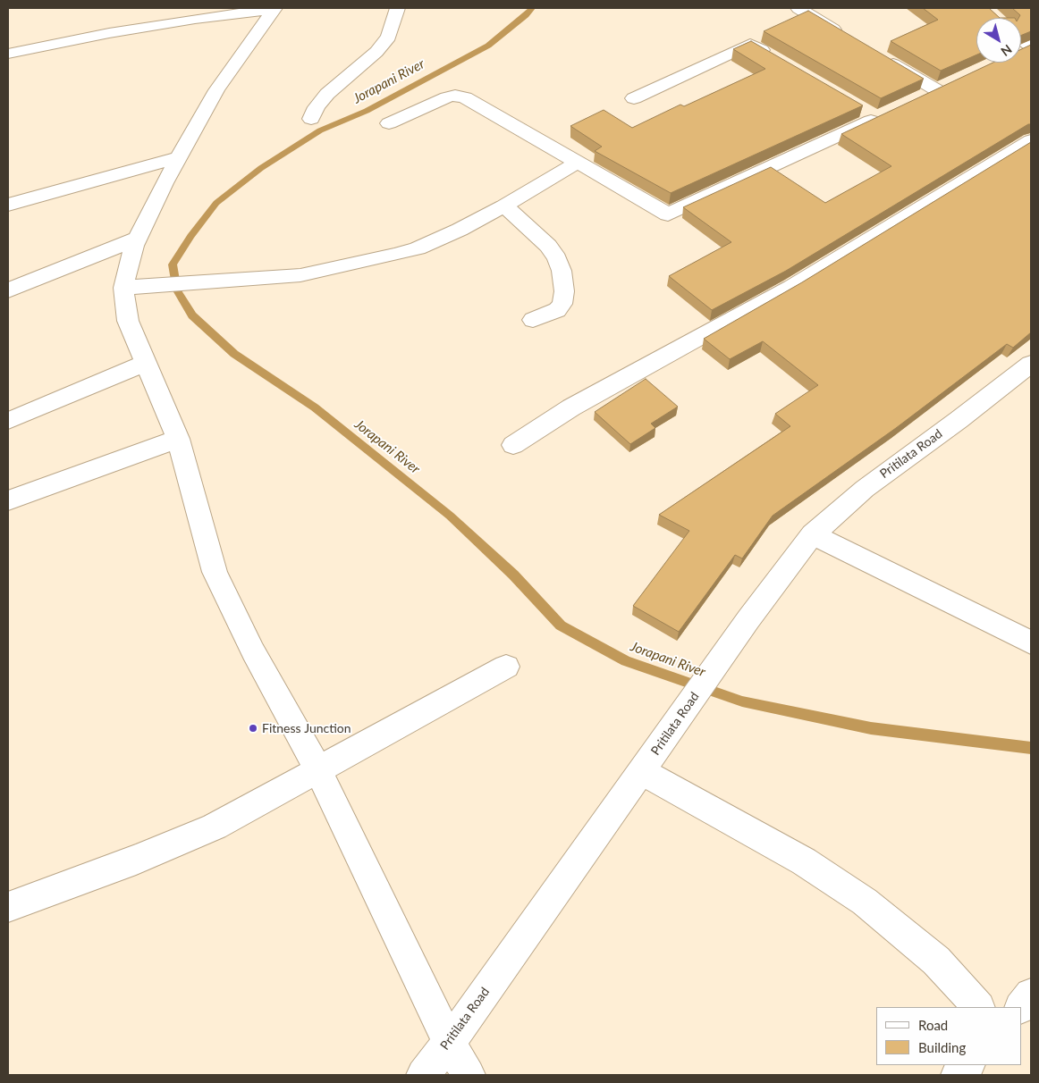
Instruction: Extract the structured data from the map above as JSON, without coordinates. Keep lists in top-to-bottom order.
{
  "streets": {
    "street": ["Pritilata Road"]
  },
  "water": ["Jorapani River"],
  "places": ["Fitness Junction"],
  "legend": ["Road", "Building"],
  "north": "bottom right"
}
